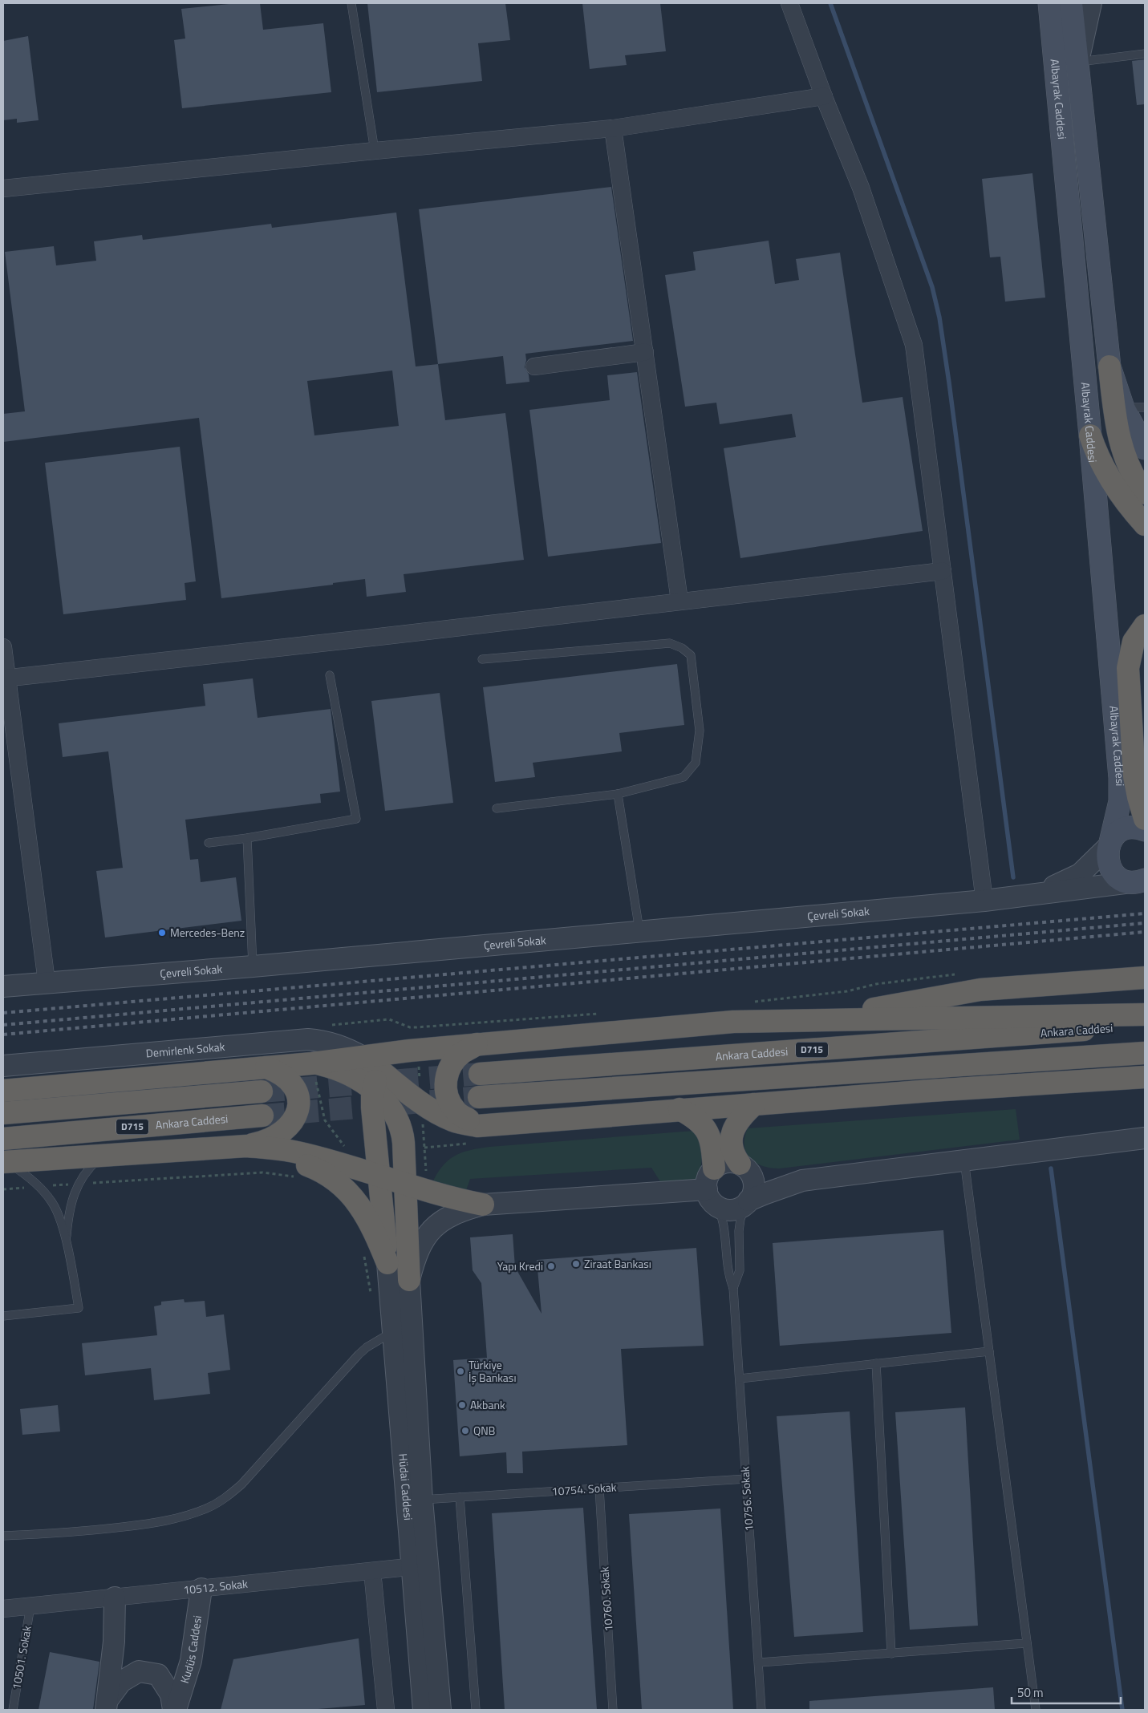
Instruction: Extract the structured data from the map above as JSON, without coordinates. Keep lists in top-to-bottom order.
{
  "streets": {
    "highway": ["Ankara Caddesi", "D715"],
    "main road": ["Albayrak Caddesi"],
    "street": [
      "Çevreli Sokak",
      "Demirlenk Sokak",
      "Hüdai Caddesi",
      "10512. Sokak",
      "Kudüs Caddesi"
    ],
    "lane": [
      "10754. Sokak",
      "10756. Sokak",
      "10760. Sokak",
      "10501. Sokak"
    ]
  },
  "crossings": [
    ["Hüdai Caddesi", "10754. Sokak"],
    ["Hüdai Caddesi", "10512. Sokak"],
    ["10754. Sokak", "10756. Sokak"],
    ["10754. Sokak", "10760. Sokak"],
    ["10512. Sokak", "Kudüs Caddesi"],
    ["10512. Sokak", "10501. Sokak"]
  ],
  "places": [
    "Mercedes-Benz",
    "Ziraat Bankası",
    "Yapı Kredi",
    "Türkiye İş Bankası",
    "Akbank",
    "QNB"
  ],
  "scale_bar": "50 m"
}
